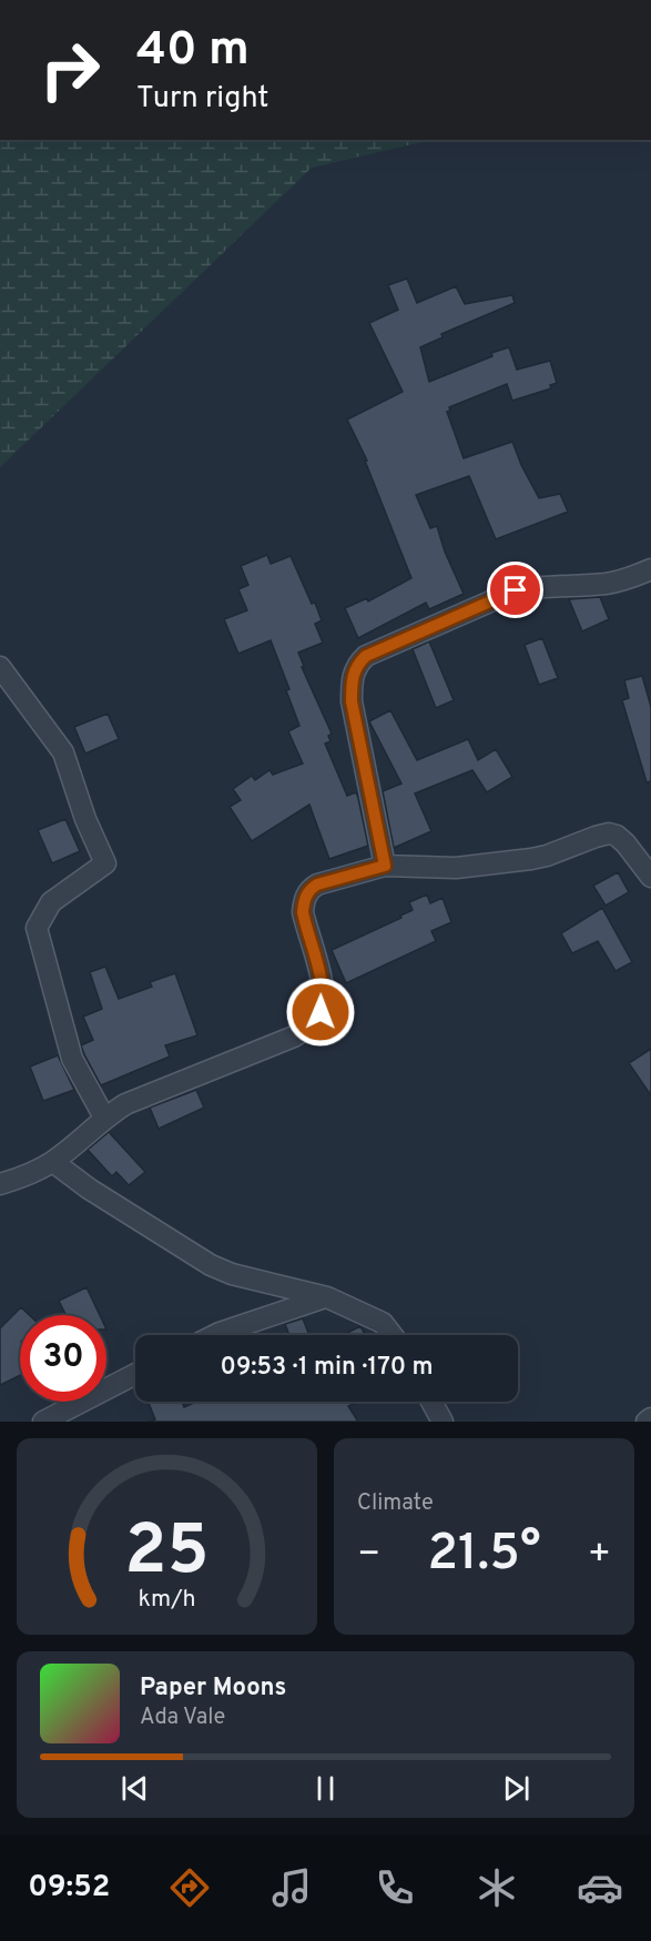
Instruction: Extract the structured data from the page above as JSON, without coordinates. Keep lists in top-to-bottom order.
{
  "page": {
    "turn": ["40 m", "Turn right"],
    "limit": "30",
    "trip": "09:53 · 1 min · 170 m",
    "tile": "Climate",
    "heat": ["−", "21.5°", "+"],
    "song": ["Paper Moons", "Ada Vale"],
    "tabs": "09:52",
    "gauge": ["25", "km/h"]
  }
}
